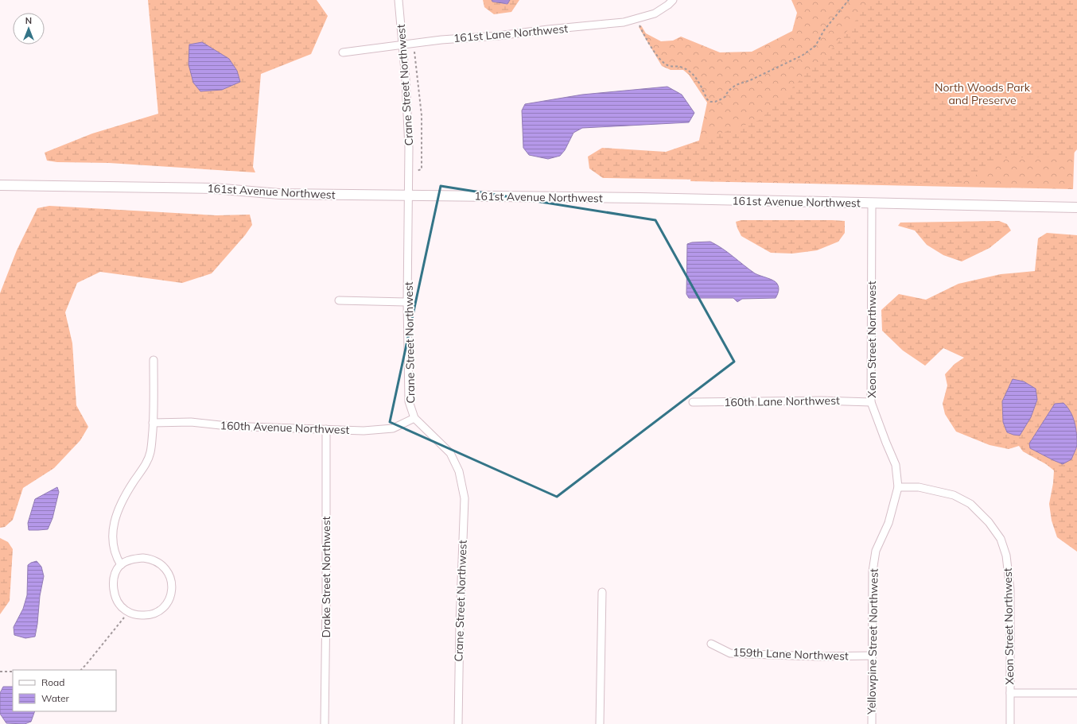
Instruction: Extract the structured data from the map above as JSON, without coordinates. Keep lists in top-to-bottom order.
{
  "streets": {
    "main road": ["161st Avenue Northwest"],
    "street": [
      "161st Lane Northwest",
      "Crane Street Northwest",
      "Xeon Street Northwest",
      "160th Lane Northwest",
      "160th Avenue Northwest",
      "Drake Street Northwest",
      "Yellowpine Street Northwest",
      "159th Lane Northwest"
    ]
  },
  "crossings": [
    ["161st Lane Northwest", "Crane Street Northwest"],
    ["Crane Street Northwest", "161st Avenue Northwest"],
    ["Crane Street Northwest", "160th Avenue Northwest"],
    ["161st Avenue Northwest", "Xeon Street Northwest"],
    ["Xeon Street Northwest", "160th Lane Northwest"],
    ["Xeon Street Northwest", "Yellowpine Street Northwest"],
    ["160th Avenue Northwest", "Drake Street Northwest"],
    ["Yellowpine Street Northwest", "159th Lane Northwest"]
  ],
  "parks": ["North Woods Park and Preserve"],
  "legend": ["Road", "Water"],
  "north": "top"
}
